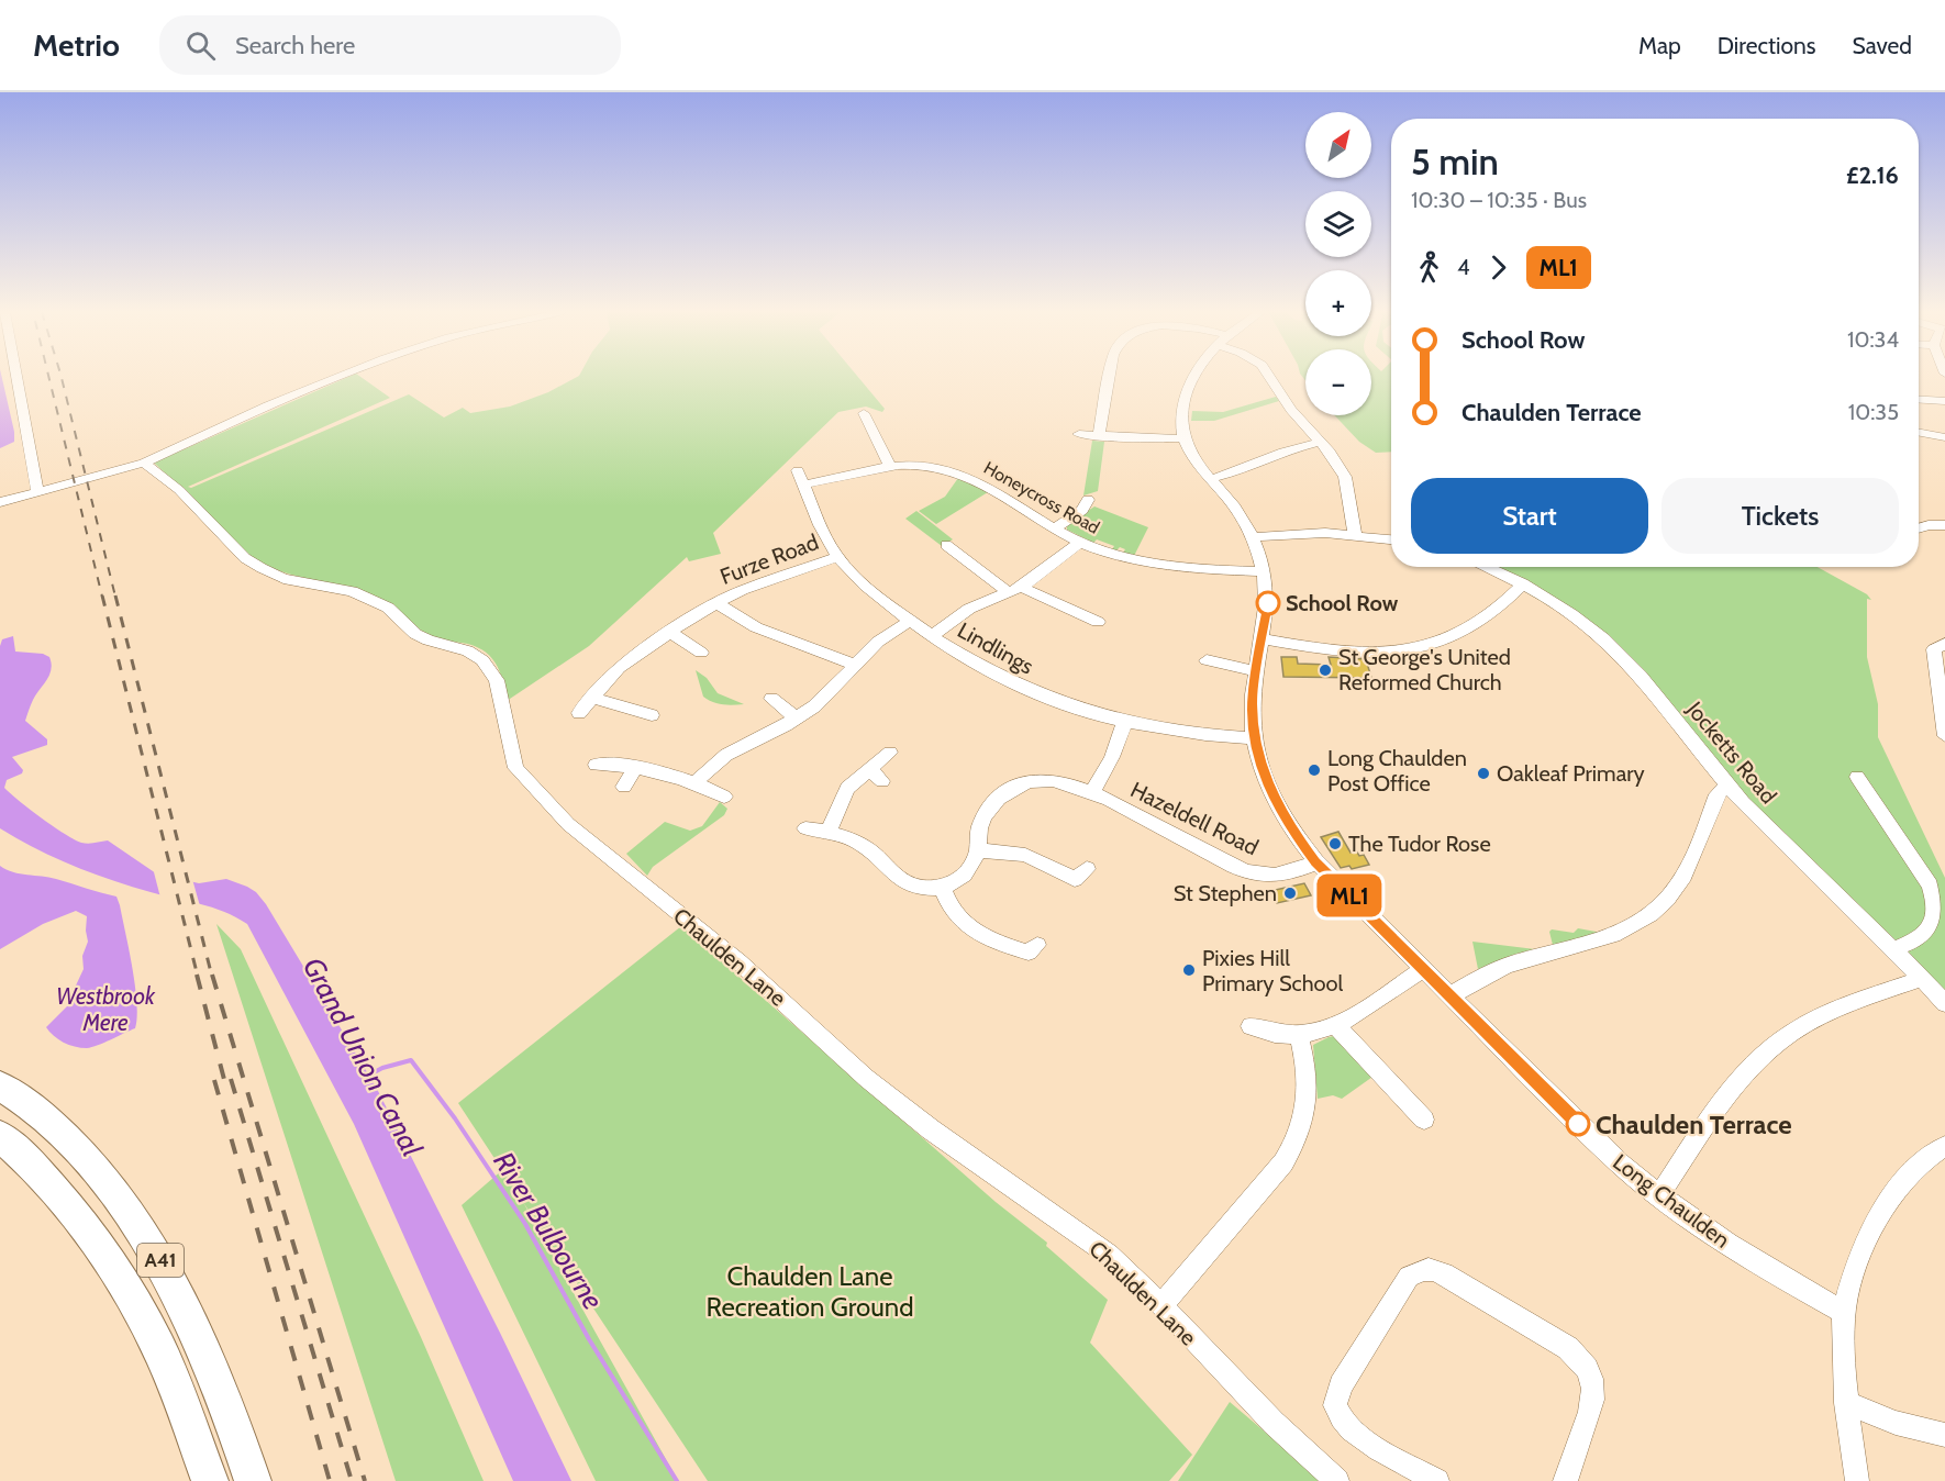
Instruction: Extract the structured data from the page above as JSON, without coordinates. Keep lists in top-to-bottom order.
{
  "streets": {
    "highway": ["A41"],
    "street": [
      "Honeycross Road",
      "Furze Road",
      "Lindlings",
      "Jocketts Road",
      "Hazeldell Road",
      "Chaulden Lane",
      "Long Chaulden"
    ]
  },
  "crossings": [
    ["Honeycross Road", "Lindlings"],
    ["Honeycross Road", "Long Chaulden"],
    ["Furze Road", "Lindlings"],
    ["Lindlings", "Long Chaulden"],
    ["Hazeldell Road", "Long Chaulden"]
  ],
  "water": ["Westbrook Mere", "Grand Union Canal", "River Bulbourne"],
  "parks": ["Chaulden Lane Recreation Ground"],
  "places": [
    "School Row",
    "St George's United Reformed Church",
    "Long Chaulden Post Office",
    "Oakleaf Primary",
    "The Tudor Rose",
    "St Stephen",
    "Pixies Hill Primary School",
    "Chaulden Terrace"
  ],
  "lines": ["bus line ML1"],
  "north": "top right",
  "page": {
    "header": "Metrio",
    "search": "Search here",
    "nav": ["Map", "Directions", "Saved"],
    "on_map": "ML1",
    "map_buttons": ["+", "−"],
    "heading": ["5 min", "10:30 – 10:35 · Bus", "£2.16"],
    "legs": ["4", "ML1"],
    "list": [
      {
        "name": "School Row",
        "value": "10:34"
      },
      {
        "name": "Chaulden Terrace",
        "value": "10:35"
      }
    ],
    "buttons": ["Start", "Tickets"]
  }
}
